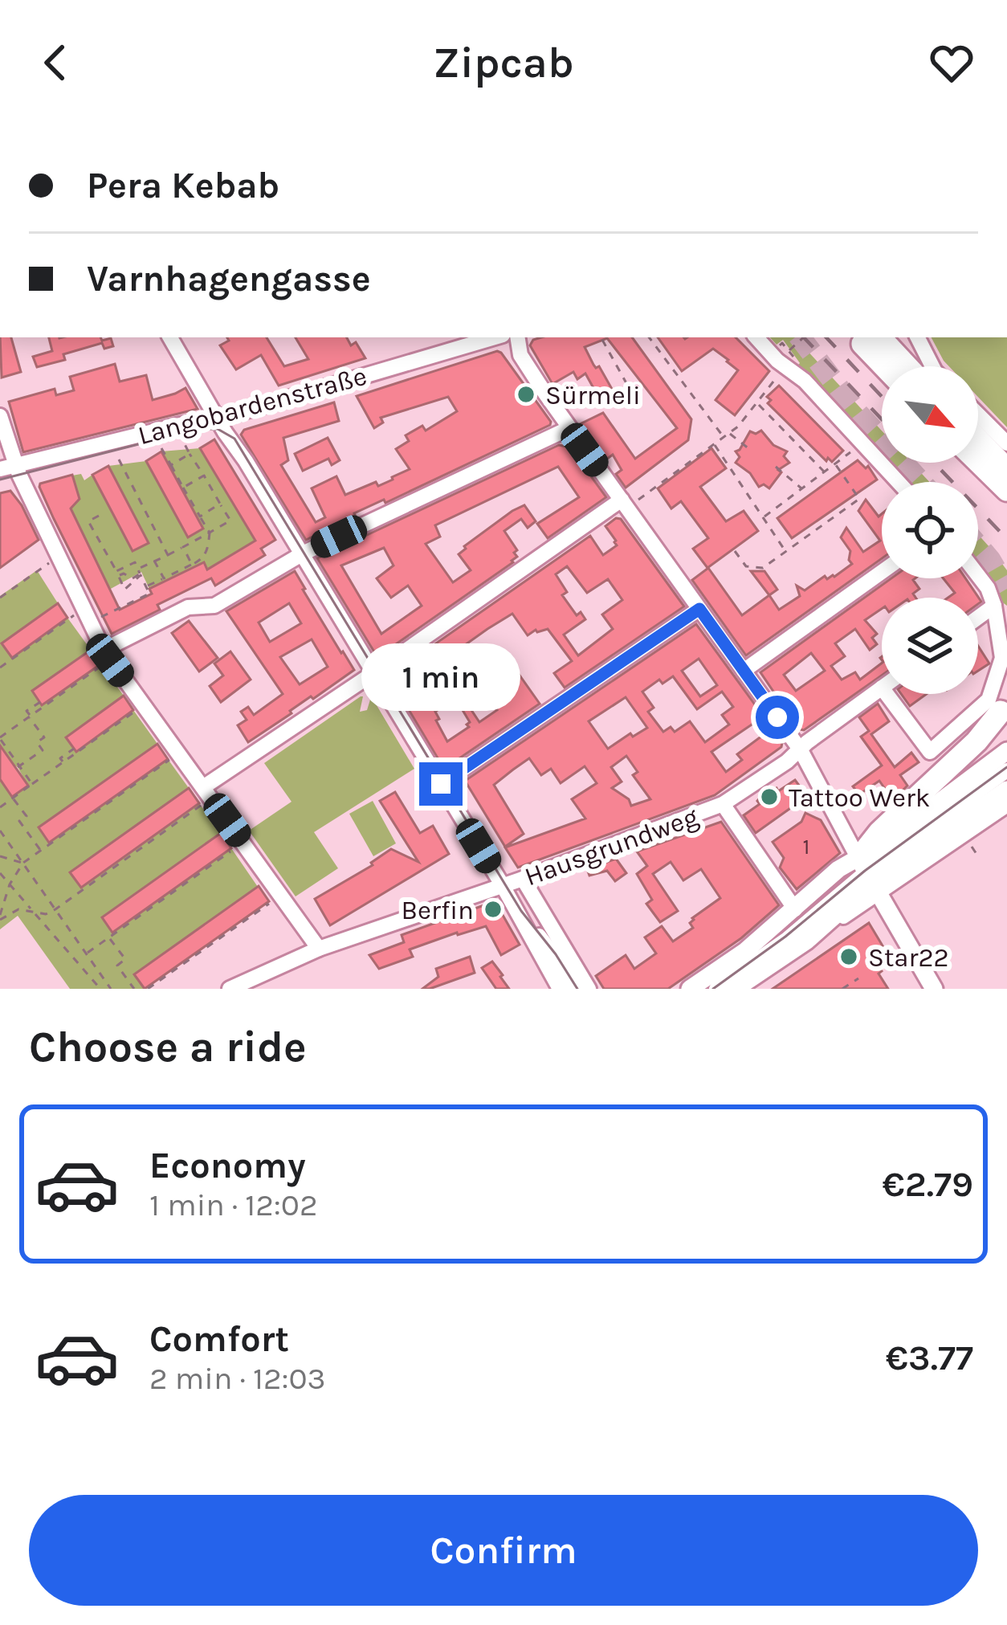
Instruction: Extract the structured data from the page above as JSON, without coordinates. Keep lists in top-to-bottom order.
{
  "streets": {
    "street": ["Langobardenstraße", "Hausgrundweg"]
  },
  "places": [
    "Sürmeli",
    "Tattoo Werk",
    "Berfin",
    "Star22"
  ],
  "house_numbers": ["1"],
  "north": "bottom right",
  "page": {
    "header": "Zipcab",
    "banner": ["Pera Kebab", "Varnhagengasse"],
    "bubble": "1 min",
    "heading": "Choose a ride",
    "list": [
      {
        "name": "Economy",
        "note": "1 min · 12:02",
        "value": "€2.79"
      },
      {
        "name": "Comfort",
        "note": "2 min · 12:03",
        "value": "€3.77"
      }
    ],
    "buttons": "Confirm"
  }
}
